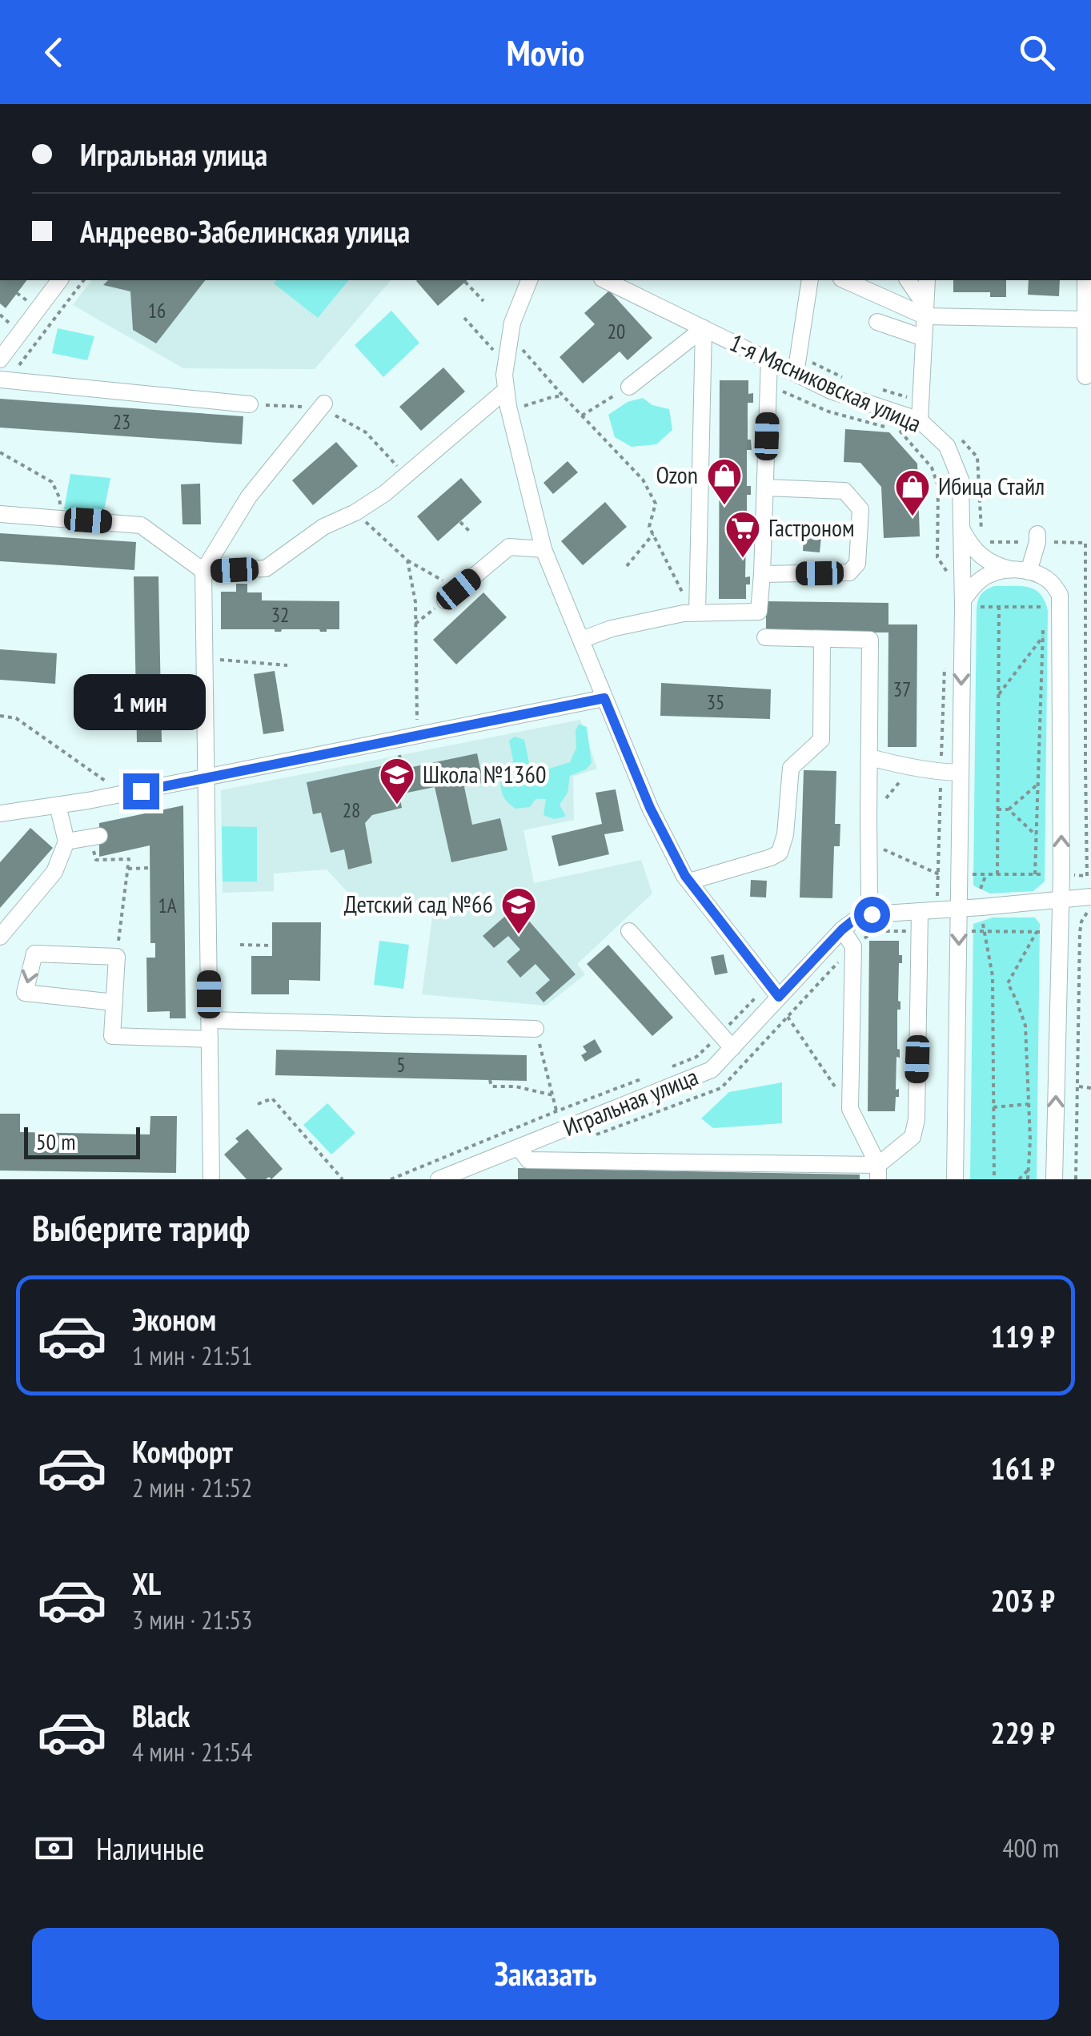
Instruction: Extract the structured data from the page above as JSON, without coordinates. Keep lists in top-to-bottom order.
{
  "streets": {
    "street": ["1-я Мясниковская улица", "Игральная улица"]
  },
  "crossings": [
    ["1-я Мясниковская улица", "Игральная улица"]
  ],
  "places": {
    "shop": ["Ozon", "Ибица Стайл"],
    "supermarket": ["Гастроном"],
    "school or university": ["Школа №1360", "Детский сад №66"]
  },
  "house_numbers": [
    "16",
    "20",
    "23",
    "32",
    "37",
    "35",
    "28",
    "1А",
    "5"
  ],
  "scale_bar": "50 m",
  "page": {
    "header": "Movio",
    "banner": ["Игральная улица", "Андреево-Забелинская улица"],
    "bubble": "1 мин",
    "scale": "50 m",
    "heading": "Выберите тариф",
    "list": [
      {
        "name": "Эконом",
        "note": "1 мин · 21:51",
        "value": "119 ₽"
      },
      {
        "name": "Комфорт",
        "note": "2 мин · 21:52",
        "value": "161 ₽"
      },
      {
        "name": "XL",
        "note": "3 мин · 21:53",
        "value": "203 ₽"
      },
      {
        "name": "Black",
        "note": "4 мин · 21:54",
        "value": "229 ₽"
      }
    ],
    "pay": ["Наличные", "400 m"],
    "buttons": "Заказать"
  }
}
